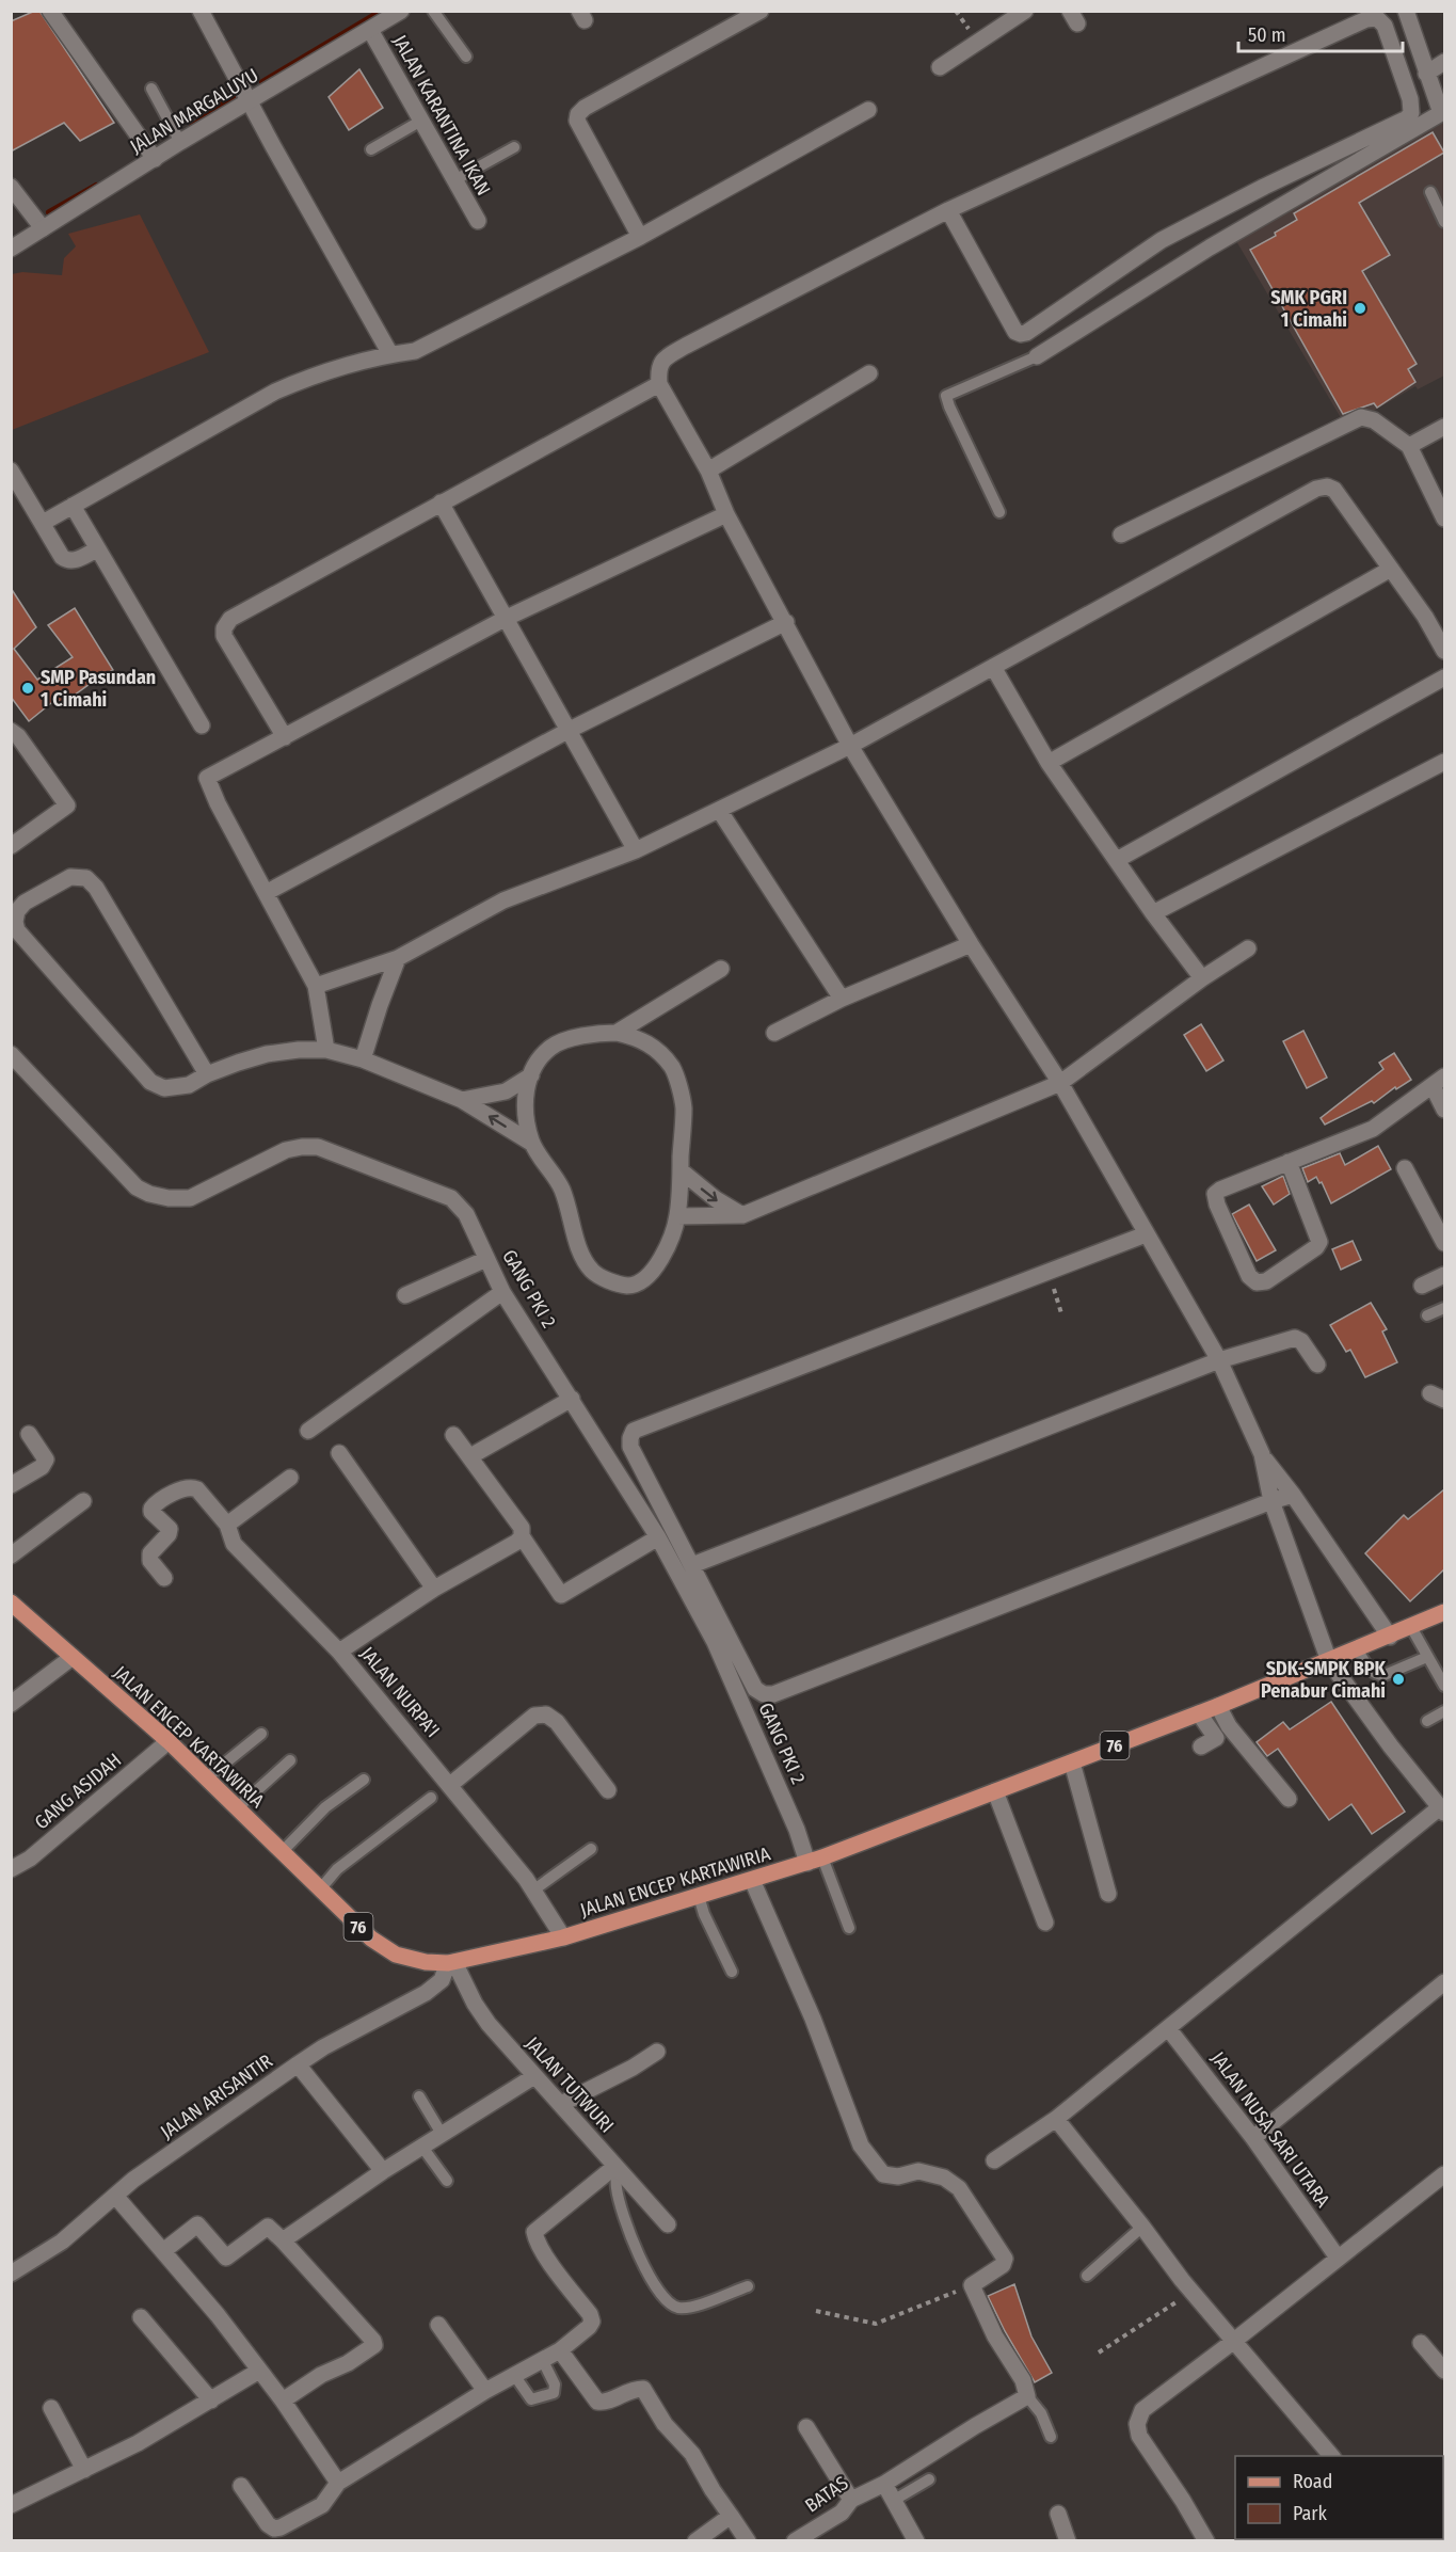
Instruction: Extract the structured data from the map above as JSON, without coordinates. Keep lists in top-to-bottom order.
{
  "streets": {
    "main road": ["JALAN ENCEP KARTAWIRIA", "76"],
    "street": [
      "JALAN MARGALUYU",
      "JALAN KARANTINA IKAN",
      "GANG PKI 2",
      "JALAN NURPA'I",
      "GANG ASIDAH",
      "JALAN TUTWURI",
      "JALAN ARISANTIR",
      "JALAN NUSA SARI UTARA",
      "BATAS"
    ]
  },
  "crossings": [
    ["JALAN MARGALUYU", "JALAN KARANTINA IKAN"],
    ["GANG PKI 2", "JALAN ENCEP KARTAWIRIA"],
    ["JALAN NURPA'I", "JALAN ENCEP KARTAWIRIA"],
    ["JALAN ENCEP KARTAWIRIA", "GANG ASIDAH"],
    ["JALAN ENCEP KARTAWIRIA", "JALAN TUTWURI"],
    ["JALAN ENCEP KARTAWIRIA", "JALAN ARISANTIR"],
    ["JALAN TUTWURI", "JALAN ARISANTIR"]
  ],
  "places": ["SMK PGRI 1 Cimahi", "SMP Pasundan 1 Cimahi", "SDK-SMPK BPK Penabur Cimahi"],
  "legend": ["Road", "Park"],
  "scale_bar": "50 m"
}
